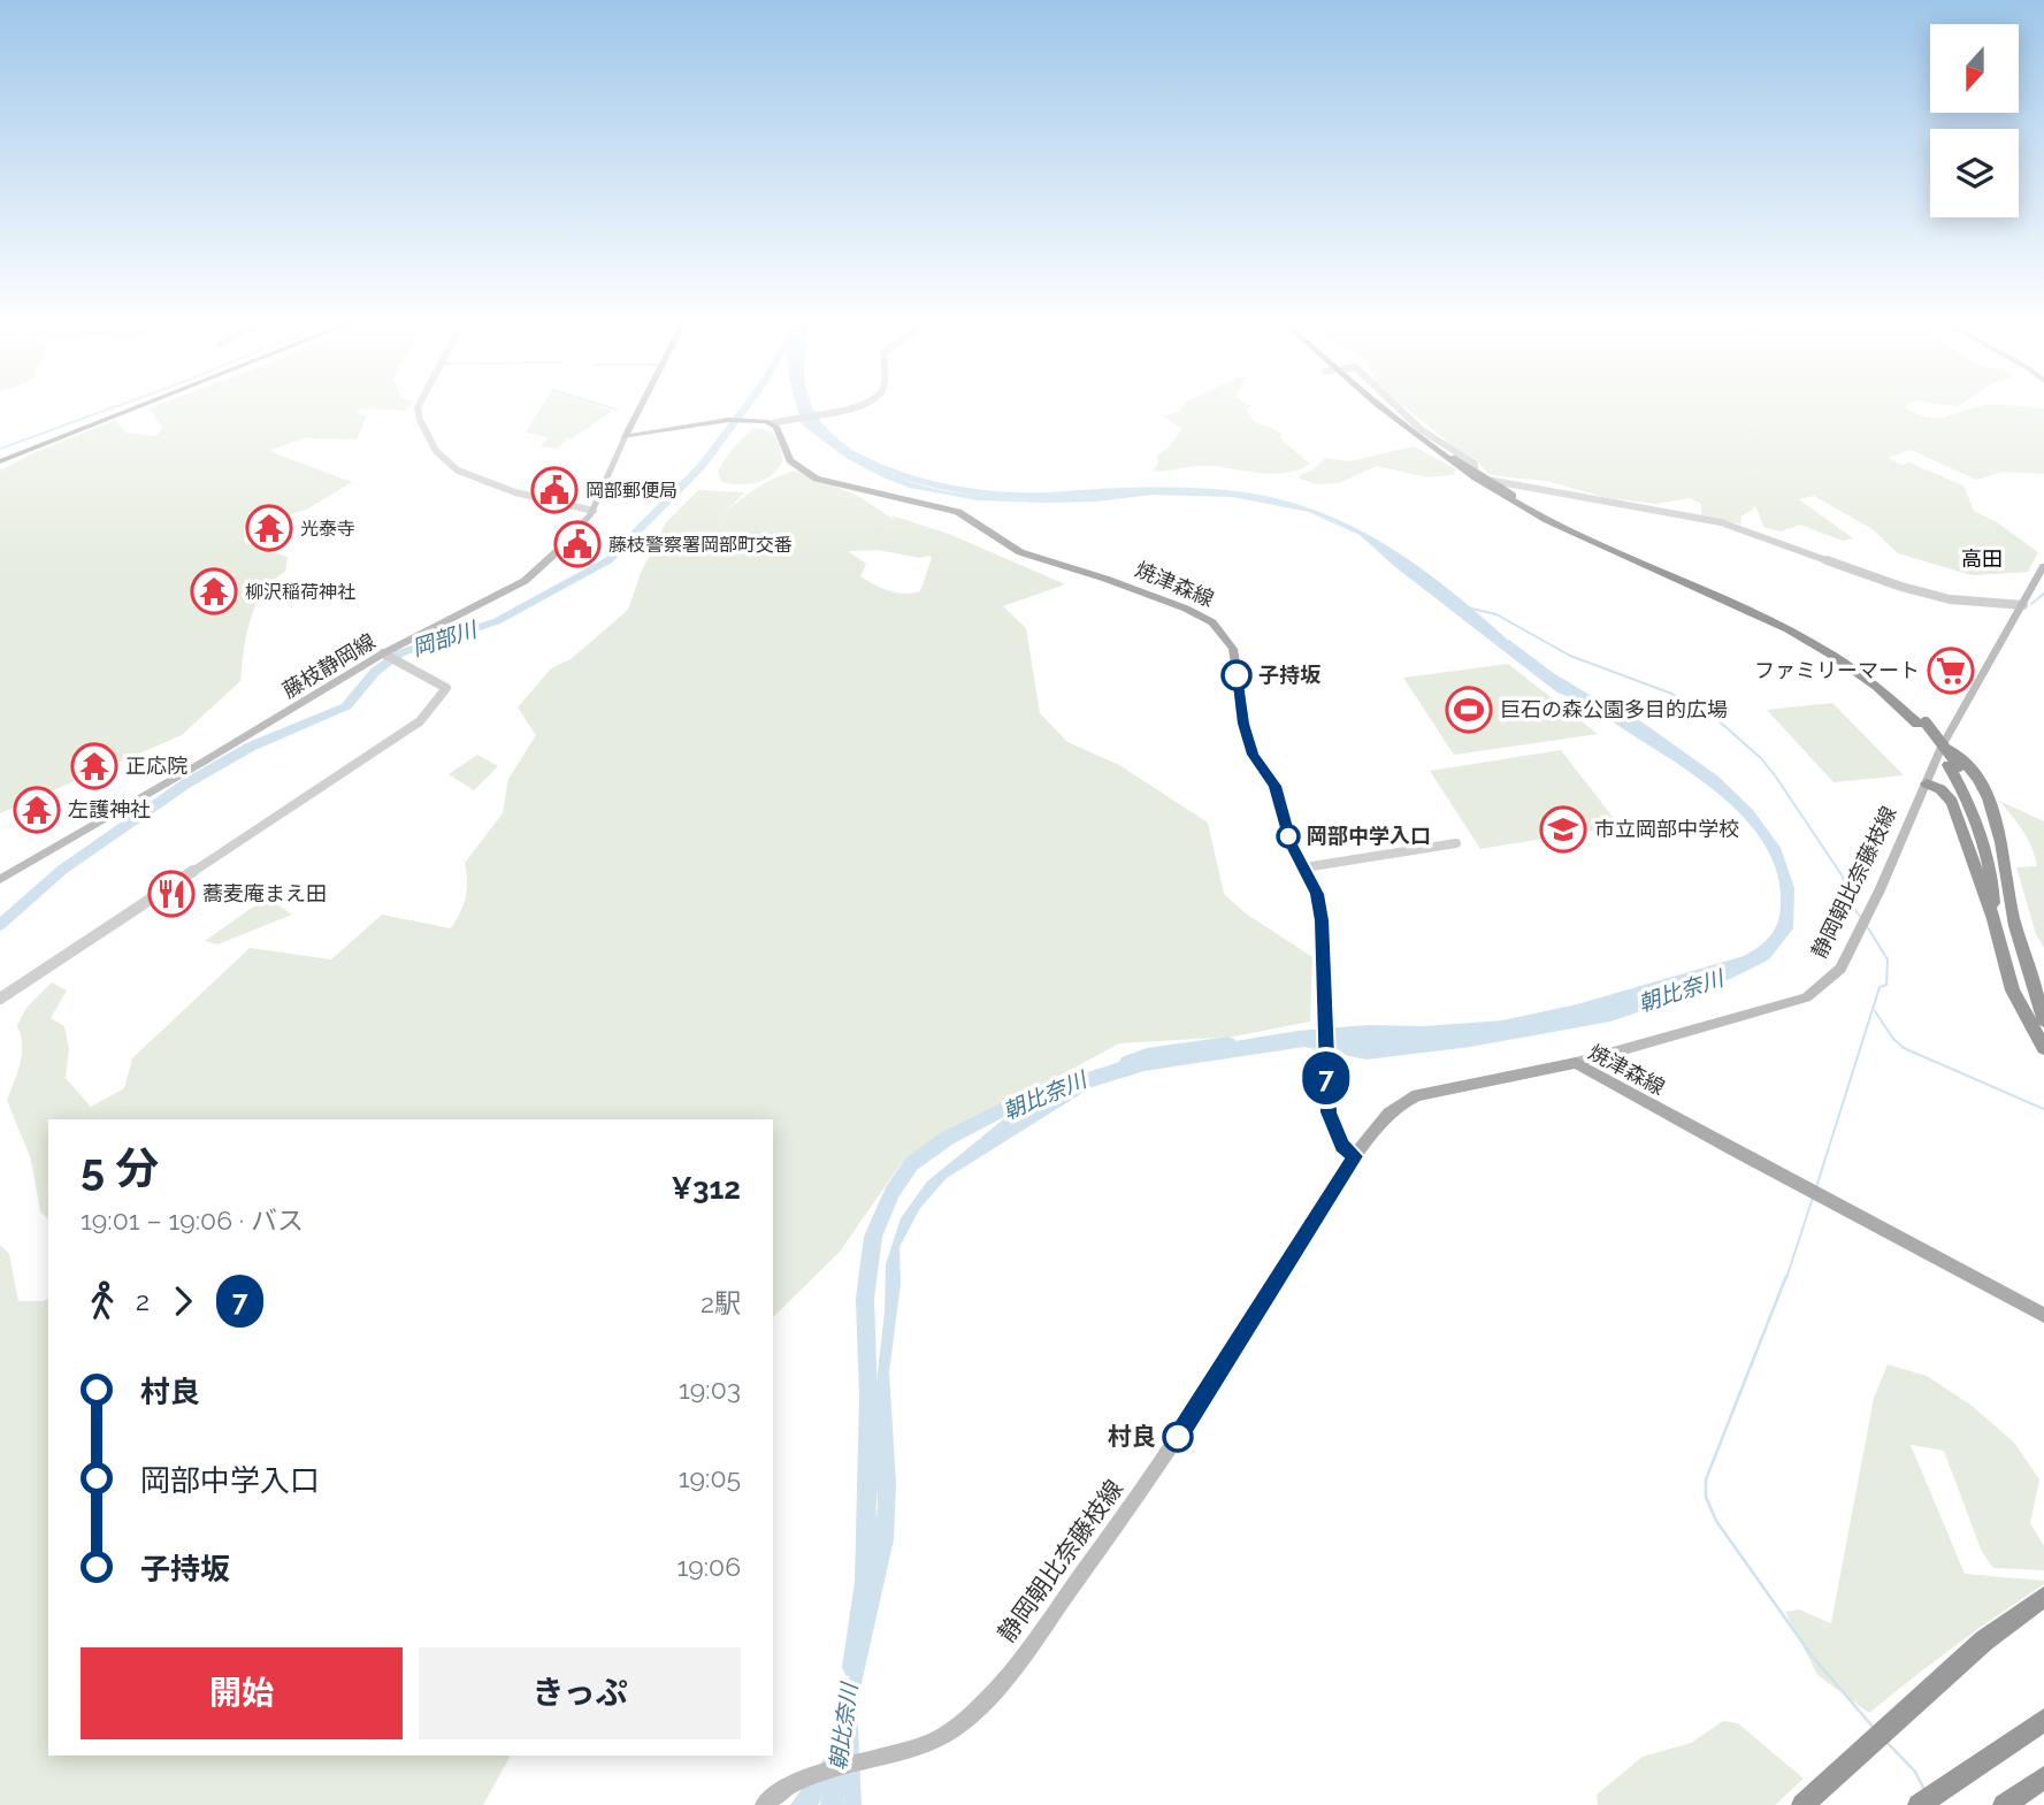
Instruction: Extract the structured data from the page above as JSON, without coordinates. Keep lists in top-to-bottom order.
{
  "streets": {
    "main road": ["焼津森線", "藤枝静岡線", "静岡朝比奈藤枝線"]
  },
  "crossings": [
    ["焼津森線", "静岡朝比奈藤枝線"]
  ],
  "districts": ["高田"],
  "water": ["岡部川", "朝比奈川"],
  "places": {
    "public building": ["岡部郵便局", "藤枝警察署岡部町交番"],
    "temple": [
      "光泰寺",
      "柳沢稲荷神社",
      "正応院",
      "左護神社"
    ],
    "supermarket": ["ファミリーマート"],
    "other": ["子持坂", "岡部中学入口", "村良"],
    "sports": ["巨石の森公園多目的広場"],
    "school or university": ["市立岡部中学校"],
    "restaurant": ["蕎麦庵まえ田"]
  },
  "lines": ["bus line 7"],
  "north": "bottom",
  "page": {
    "on_map": "7",
    "heading": ["5 分", "19:01 – 19:06 · バス", "¥312"],
    "legs": ["2", "7", "2駅"],
    "list": [
      {
        "name": "村良",
        "value": "19:03"
      },
      {
        "name": "岡部中学入口",
        "value": "19:05"
      },
      {
        "name": "子持坂",
        "value": "19:06"
      }
    ],
    "buttons": ["開始", "きっぷ"]
  }
}
